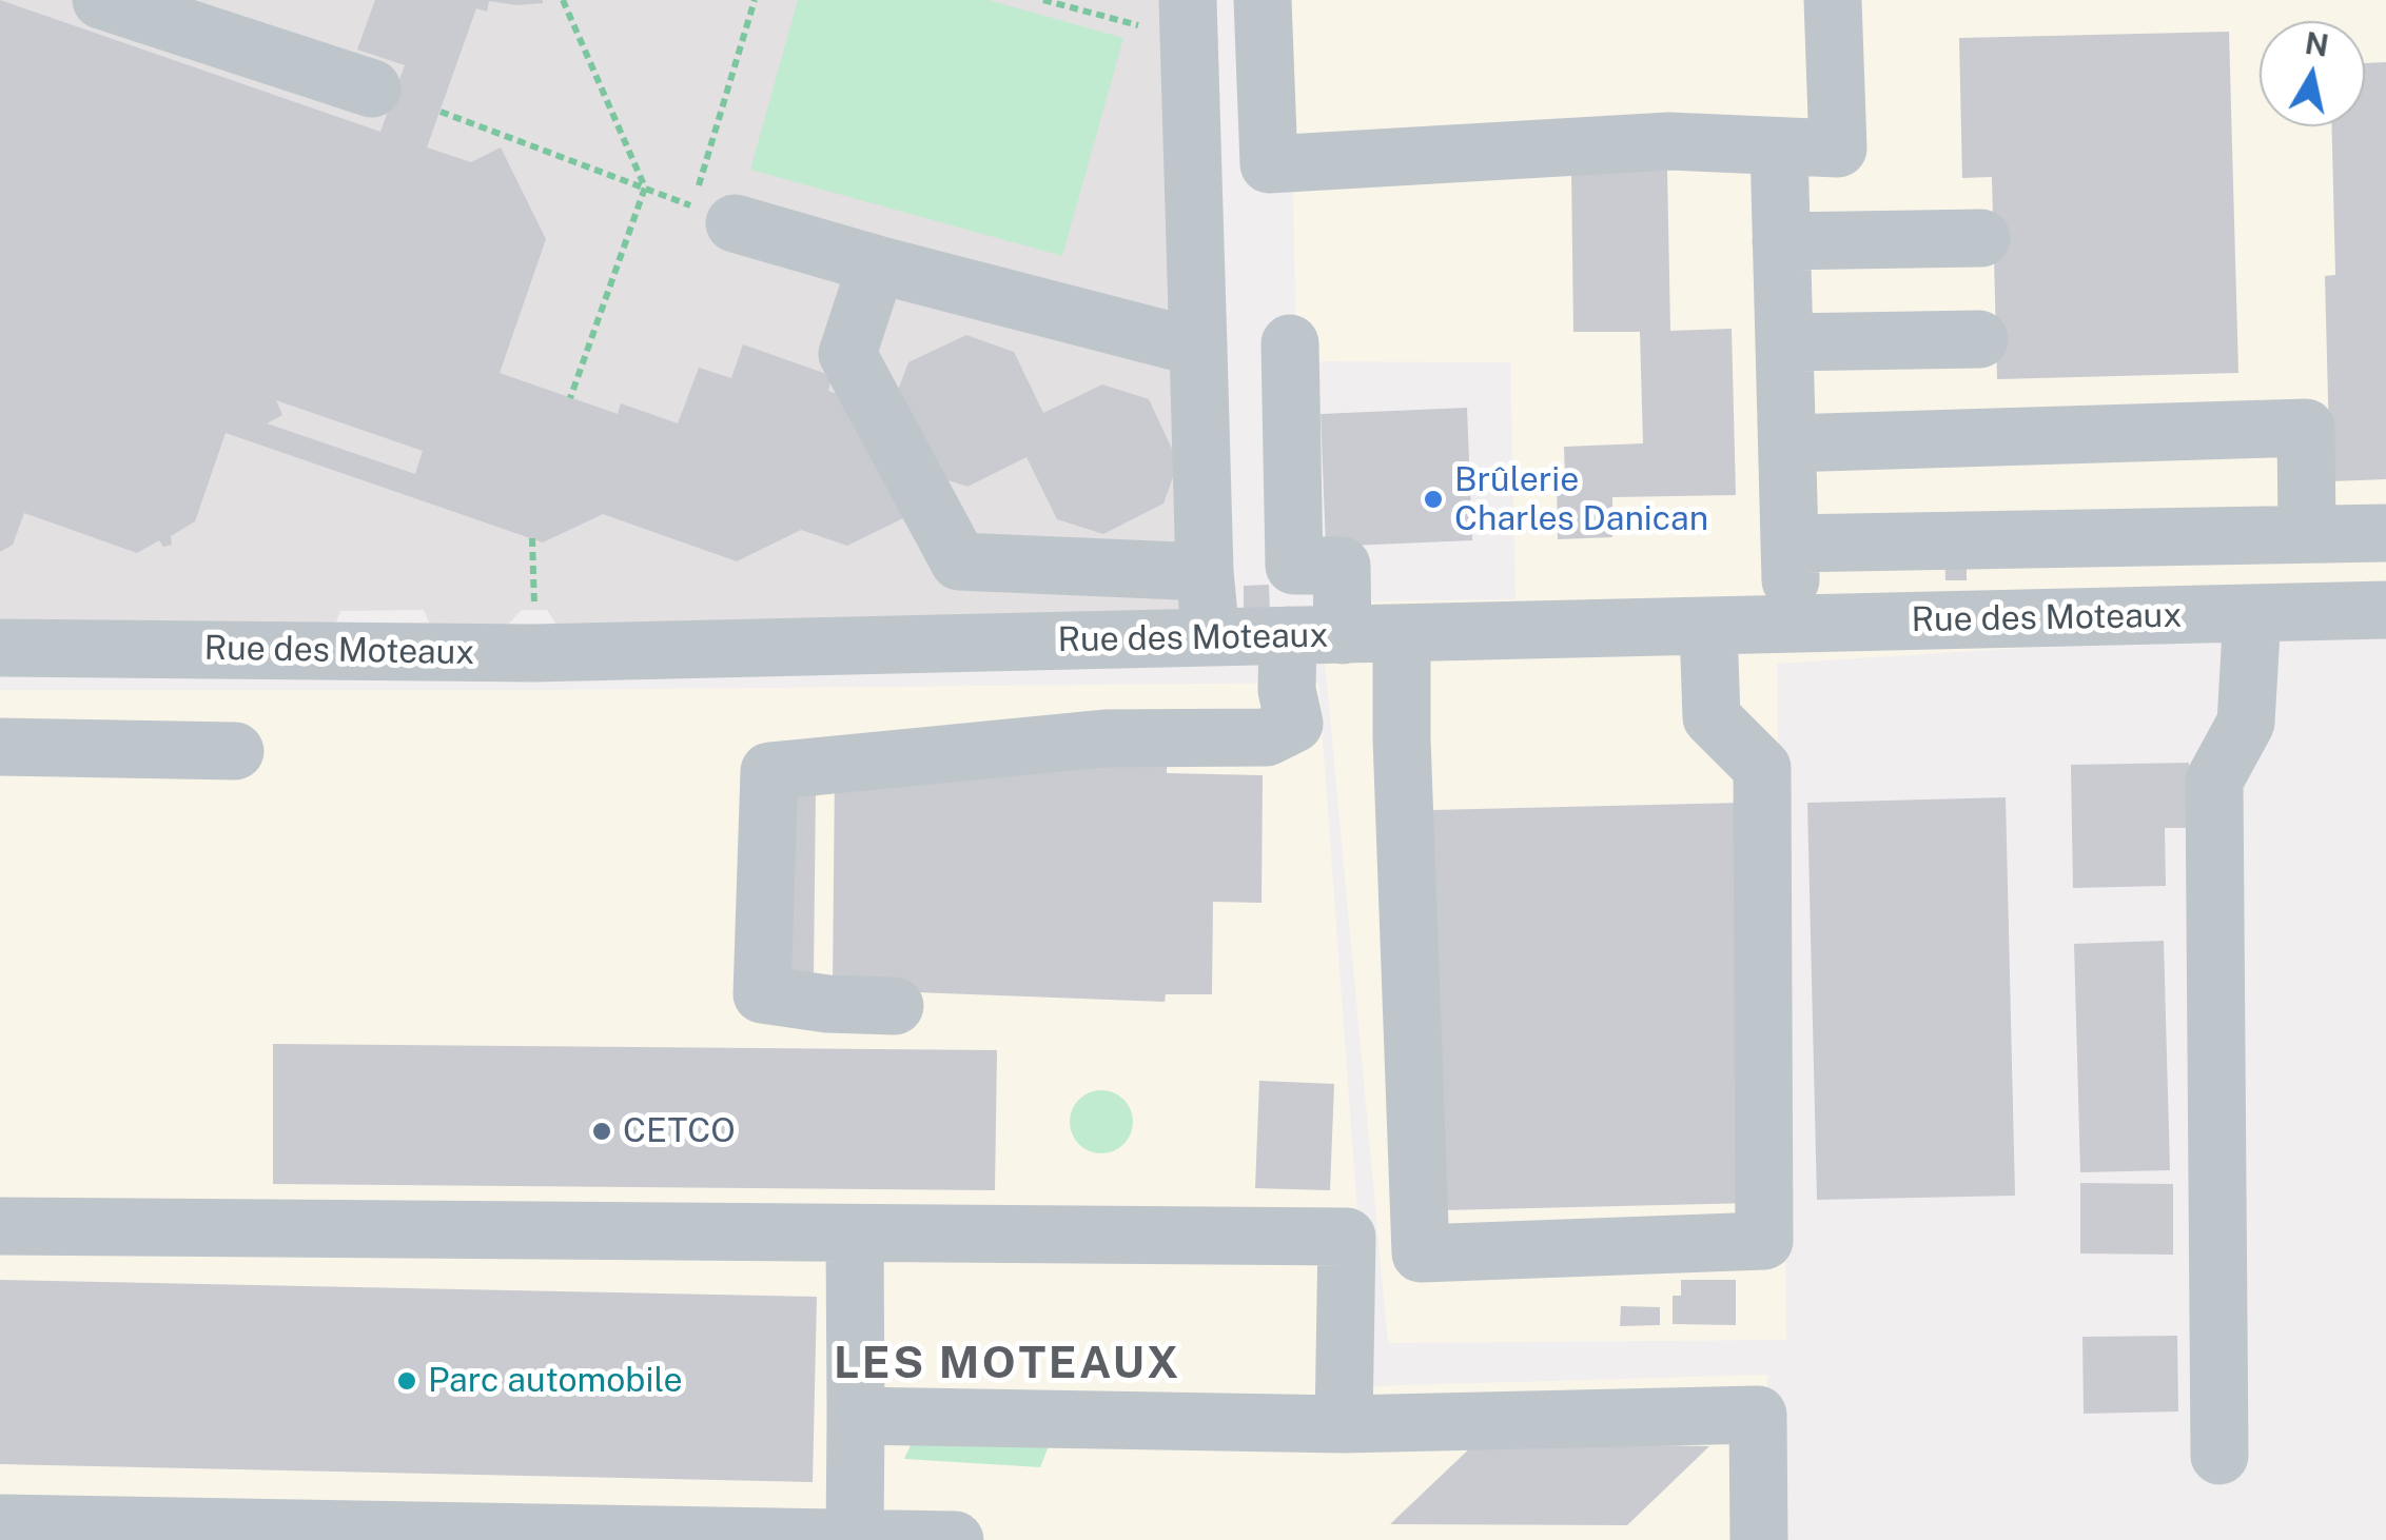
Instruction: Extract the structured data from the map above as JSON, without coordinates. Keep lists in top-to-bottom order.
{
  "streets": {
    "street": ["Rue des Moteaux"]
  },
  "districts": ["LES MOTEAUX"],
  "places": ["Brûlerie Charles Danican", "CETCO", "Parc automobile"],
  "north": "top"
}
